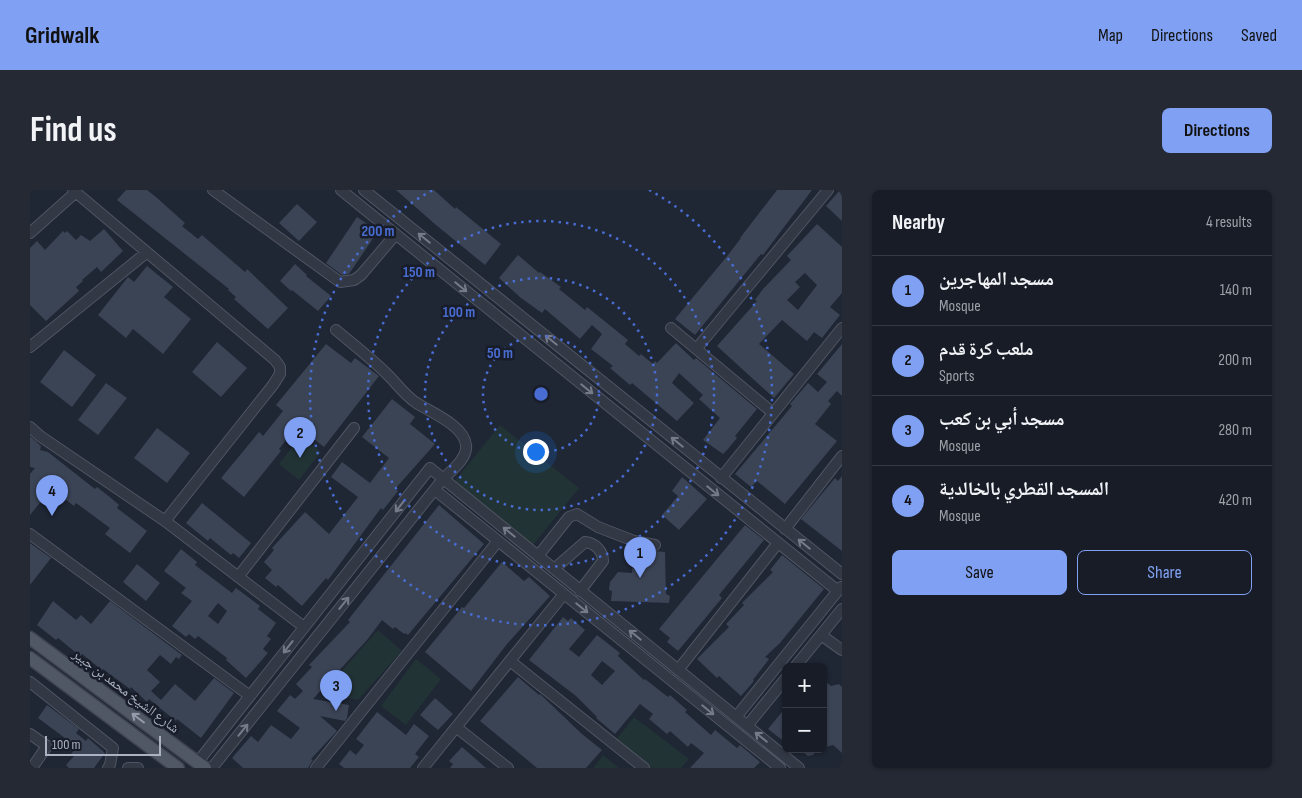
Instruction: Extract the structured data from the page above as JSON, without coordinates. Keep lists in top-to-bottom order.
{
  "streets": {
    "main road": ["شارع الشيخ محمد بن جبير"]
  },
  "scale_bar": "100 m",
  "page": {
    "header": "Gridwalk",
    "nav": ["Map", "Directions", "Saved"],
    "buttons": [
      "Directions",
      ["Save", "Share"]
    ],
    "title": "Find us",
    "heading": ["Nearby", "4 results"],
    "list": [
      {
        "mark": "1",
        "name": "مسجد المهاجرين",
        "note": "Mosque",
        "value": "140 m"
      },
      {
        "mark": "2",
        "name": "ملعب كرة قدم",
        "note": "Sports",
        "value": "200 m"
      },
      {
        "mark": "3",
        "name": "مسجد أبي بن كعب",
        "note": "Mosque",
        "value": "280 m"
      },
      {
        "mark": "4",
        "name": "المسجد القطري بالخالدية",
        "note": "Mosque",
        "value": "420 m"
      }
    ],
    "pins": [
      "2",
      "4",
      "1",
      "3"
    ],
    "map_buttons": ["+", "−"],
    "scale": "100 m"
  },
  "rings": [
    "200 m",
    "150 m",
    "100 m",
    "50 m"
  ]
}
